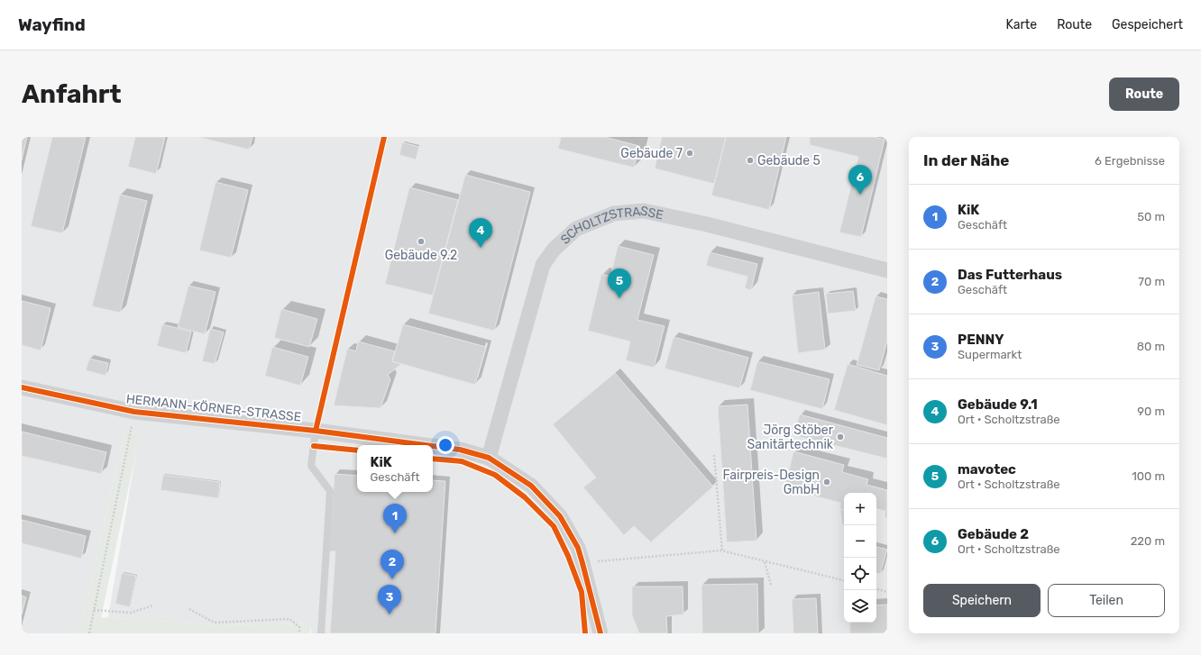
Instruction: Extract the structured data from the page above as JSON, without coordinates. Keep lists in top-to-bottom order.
{
  "streets": {
    "street": ["SCHOLTZSTRASSE", "HERMANN-KÖRNER-STRASSE"]
  },
  "crossings": [
    ["SCHOLTZSTRASSE", "HERMANN-KÖRNER-STRASSE"]
  ],
  "places": [
    "Gebäude 7",
    "Gebäude 5",
    "Gebäude 9.2",
    "Jörg Stöber Sanitärtechnik",
    "Fairpreis-Design GmbH"
  ],
  "page": {
    "header": "Wayfind",
    "nav": ["Karte", "Route", "Gespeichert"],
    "buttons": [
      "Route",
      ["Speichern", "Teilen"]
    ],
    "title": "Anfahrt",
    "heading": ["In der Nähe", "6 Ergebnisse"],
    "pins": [
      "6",
      "4",
      "5",
      "1",
      "2",
      "3"
    ],
    "list": [
      {
        "mark": "1",
        "name": "KiK",
        "note": "Geschäft",
        "value": "50 m"
      },
      {
        "mark": "2",
        "name": "Das Futterhaus",
        "note": "Geschäft",
        "value": "70 m"
      },
      {
        "mark": "3",
        "name": "PENNY",
        "note": "Supermarkt",
        "value": "80 m"
      },
      {
        "mark": "4",
        "name": "Gebäude 9.1",
        "note": "Ort · Scholtzstraße",
        "value": "90 m"
      },
      {
        "mark": "5",
        "name": "mavotec",
        "note": "Ort · Scholtzstraße",
        "value": "100 m"
      },
      {
        "mark": "6",
        "name": "Gebäude 2",
        "note": "Ort · Scholtzstraße",
        "value": "220 m"
      }
    ],
    "popup": ["KiK", "Geschäft"],
    "map_buttons": ["+", "−"]
  }
}
